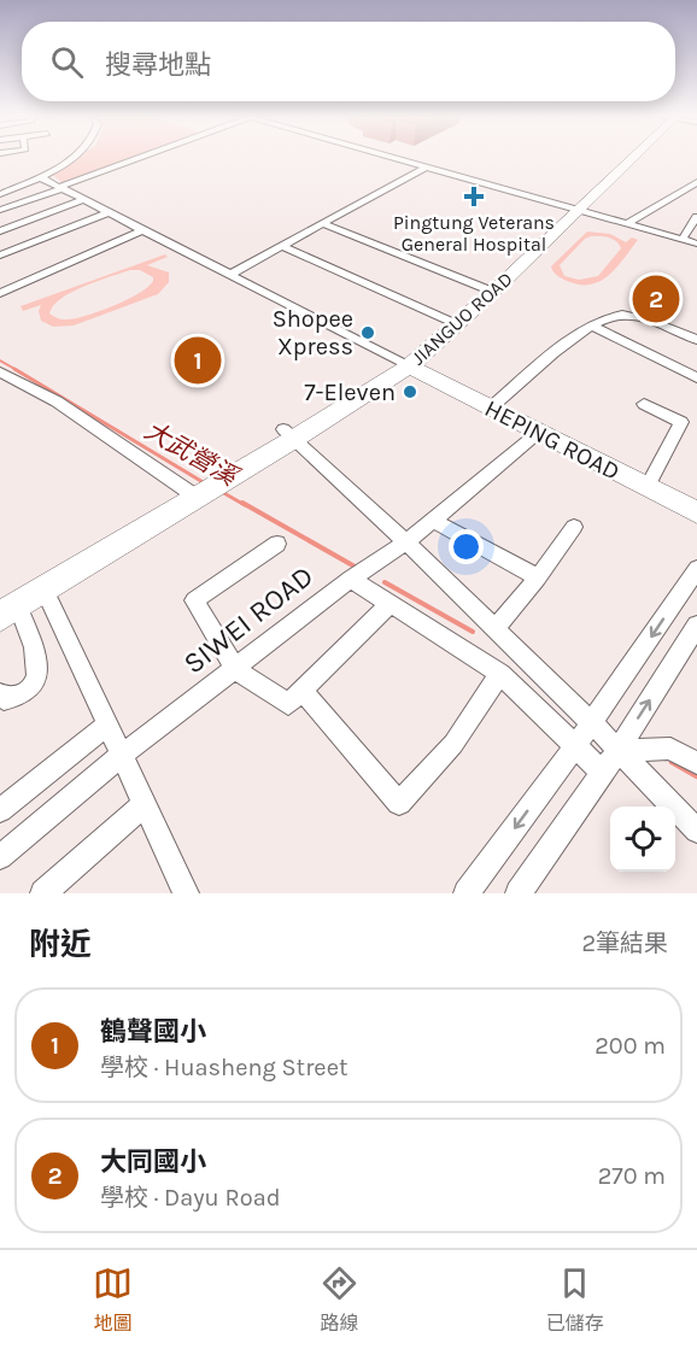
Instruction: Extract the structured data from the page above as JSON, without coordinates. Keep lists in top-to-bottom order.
{
  "streets": {
    "main road": ["JIANGUO ROAD", "HEPING ROAD"],
    "street": ["SIWEI ROAD"]
  },
  "crossings": [
    ["JIANGUO ROAD", "HEPING ROAD"],
    ["HEPING ROAD", "SIWEI ROAD"]
  ],
  "water": ["大武營溪"],
  "places": {
    "health": ["Pingtung Veterans General Hospital"],
    "other": ["Shopee Xpress", "7-Eleven"]
  },
  "page": {
    "search": "搜尋地點",
    "pins": ["2", "1"],
    "heading": ["附近", "2筆結果"],
    "list": [
      {
        "mark": "1",
        "name": "鶴聲國小",
        "note": "學校 · Huasheng Street",
        "value": "200 m"
      },
      {
        "mark": "2",
        "name": "大同國小",
        "note": "學校 · Dayu Road",
        "value": "270 m"
      }
    ],
    "nav": ["地圖", "路線", "已儲存"]
  }
}
